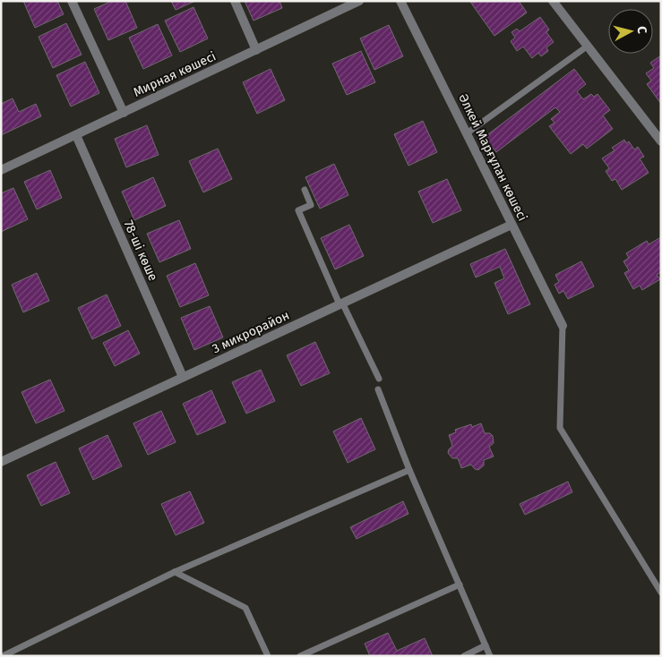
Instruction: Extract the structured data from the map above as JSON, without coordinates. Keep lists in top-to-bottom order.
{
  "streets": {
    "street": [
      "Мирная көшесі",
      "Әлкей Марғұлан көшесі",
      "78-ші көше",
      "3 микрорайон"
    ]
  },
  "crossings": [
    ["Мирная көшесі", "78-ші көше"],
    ["Әлкей Марғұлан көшесі", "3 микрорайон"],
    ["78-ші көше", "3 микрорайон"]
  ],
  "north": "right"
}
